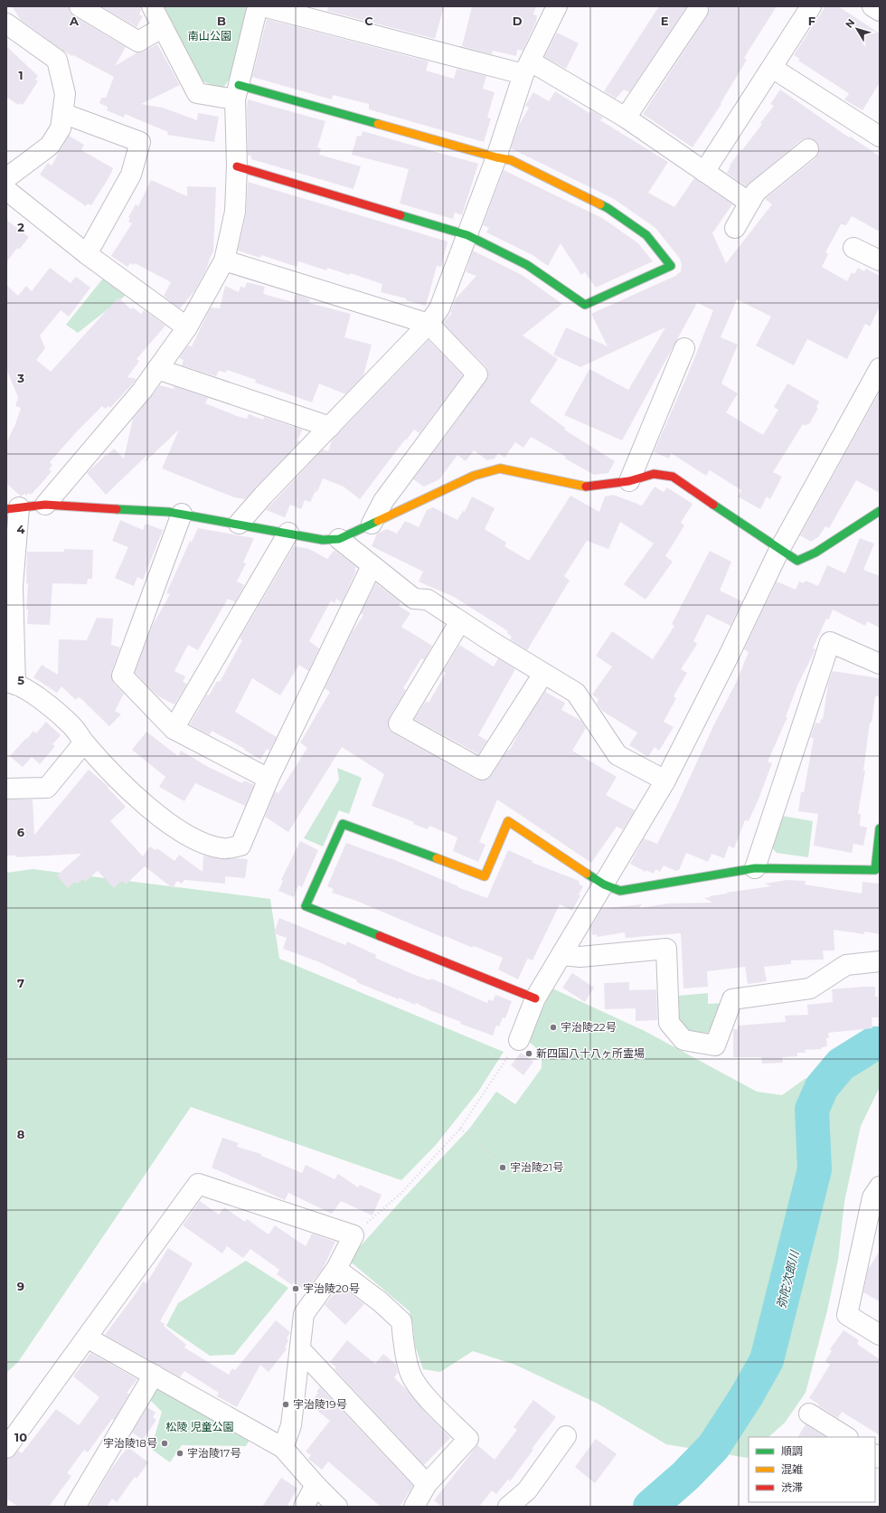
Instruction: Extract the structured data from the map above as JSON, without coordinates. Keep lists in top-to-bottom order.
{
  "water": ["弥陀次郎川"],
  "parks": ["南山公園", "松陵 児童公園"],
  "places": [
    "宇治陵22号",
    "新四国八十八ヶ所霊場",
    "宇治陵21号",
    "宇治陵20号",
    "宇治陵19号",
    "宇治陵18号",
    "宇治陵17号"
  ],
  "legend": ["順調", "混雑", "渋滞"],
  "north": "top left",
  "grid": {
    "columns": [
      "A",
      "B",
      "C",
      "D",
      "E",
      "F"
    ],
    "rows": [
      "1",
      "2",
      "3",
      "4",
      "5",
      "6",
      "7",
      "8",
      "9",
      "10"
    ]
  }
}
